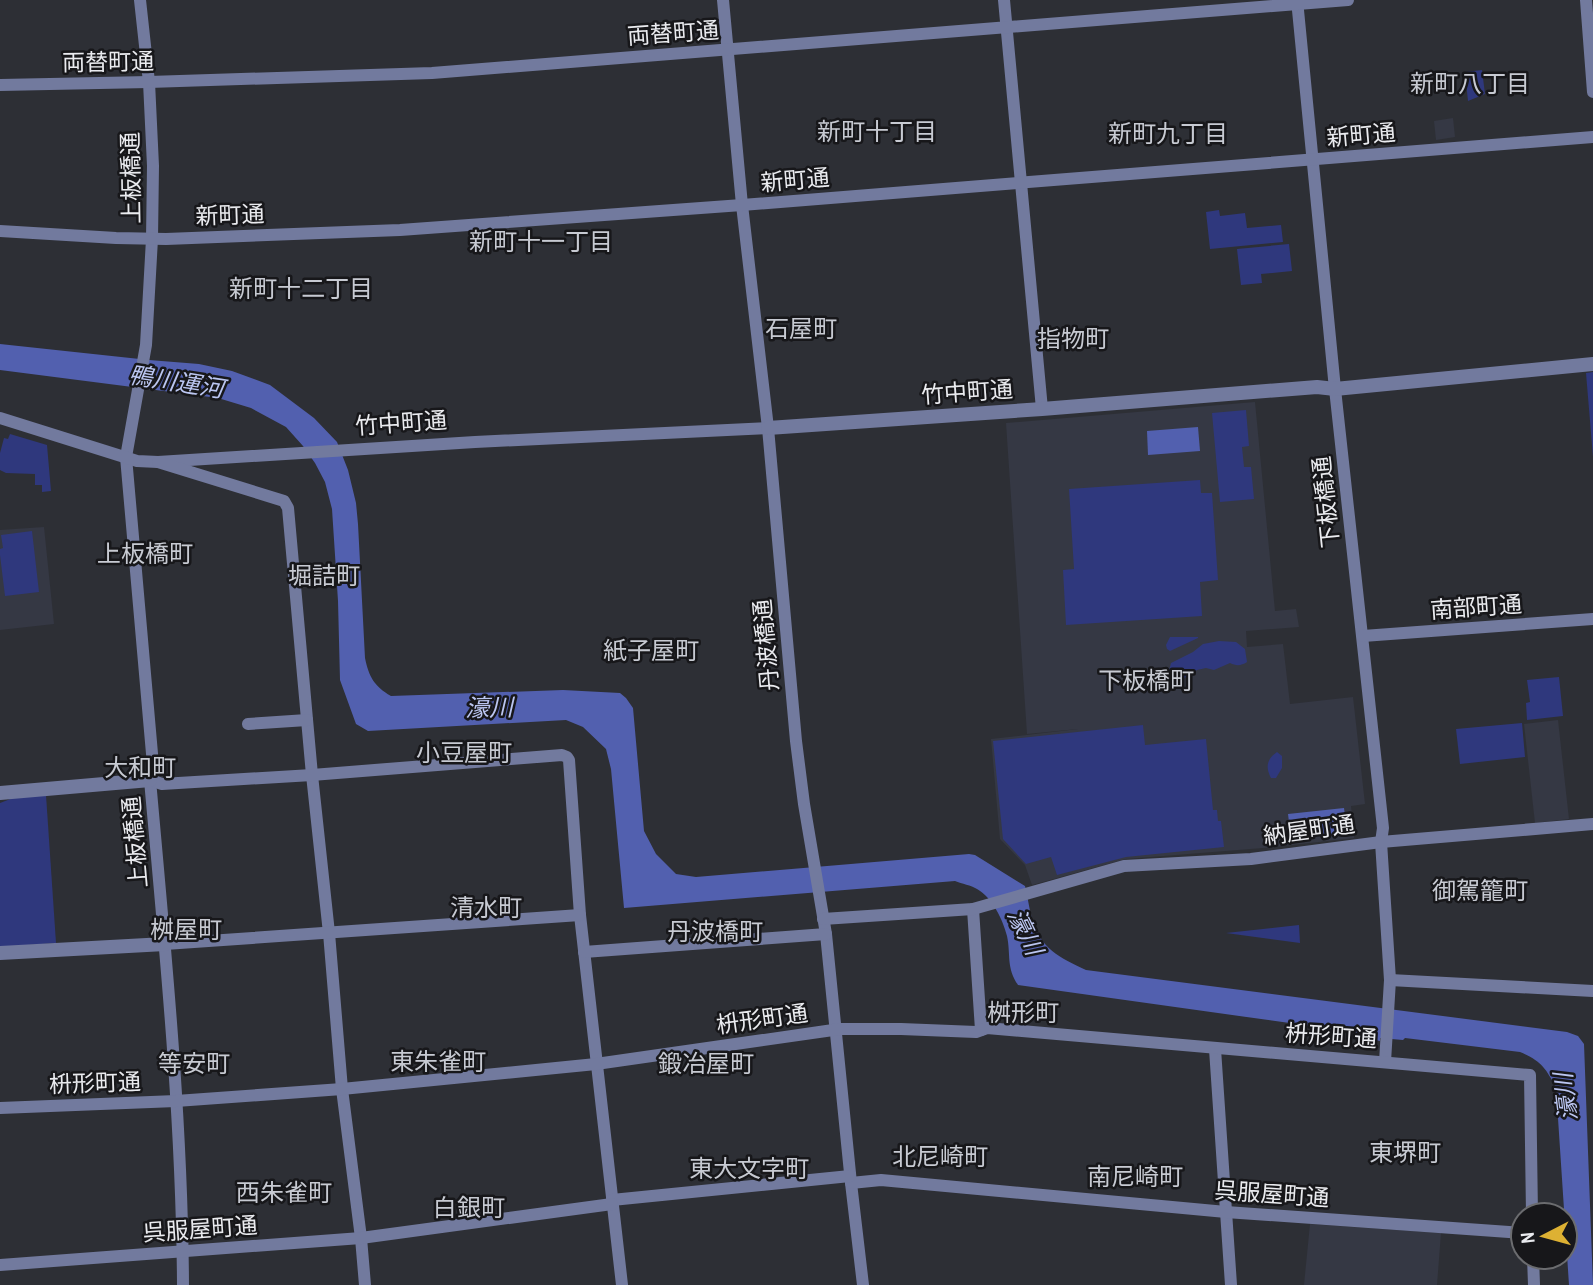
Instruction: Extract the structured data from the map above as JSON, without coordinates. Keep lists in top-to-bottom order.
{
  "streets": {
    "street": [
      "両替町通",
      "新町通",
      "上板橋通",
      "竹中町通",
      "下板橋通",
      "南部町通",
      "丹波橋通",
      "納屋町通",
      "枡形町通",
      "呉服屋町通"
    ]
  },
  "crossings": [
    ["両替町通", "上板橋通"],
    ["両替町通", "下板橋通"],
    ["両替町通", "丹波橋通"],
    ["新町通", "上板橋通"],
    ["新町通", "下板橋通"],
    ["新町通", "丹波橋通"],
    ["上板橋通", "枡形町通"],
    ["上板橋通", "呉服屋町通"],
    ["竹中町通", "下板橋通"],
    ["竹中町通", "丹波橋通"],
    ["下板橋通", "南部町通"],
    ["下板橋通", "納屋町通"],
    ["下板橋通", "枡形町通"],
    ["丹波橋通", "枡形町通"],
    ["丹波橋通", "呉服屋町通"]
  ],
  "districts": [
    "新町八丁目",
    "新町十丁目",
    "新町九丁目",
    "新町十一丁目",
    "新町十二丁目",
    "石屋町",
    "指物町",
    "上板橋町",
    "堀詰町",
    "紙子屋町",
    "下板橋町",
    "小豆屋町",
    "大和町",
    "御駕籠町",
    "清水町",
    "桝屋町",
    "丹波橋町",
    "桝形町",
    "東朱雀町",
    "等安町",
    "鍛冶屋町",
    "東堺町",
    "北尼崎町",
    "東大文字町",
    "南尼崎町",
    "西朱雀町",
    "白銀町"
  ],
  "water": ["鴨川運河", "濠川"],
  "north": "left"
}
